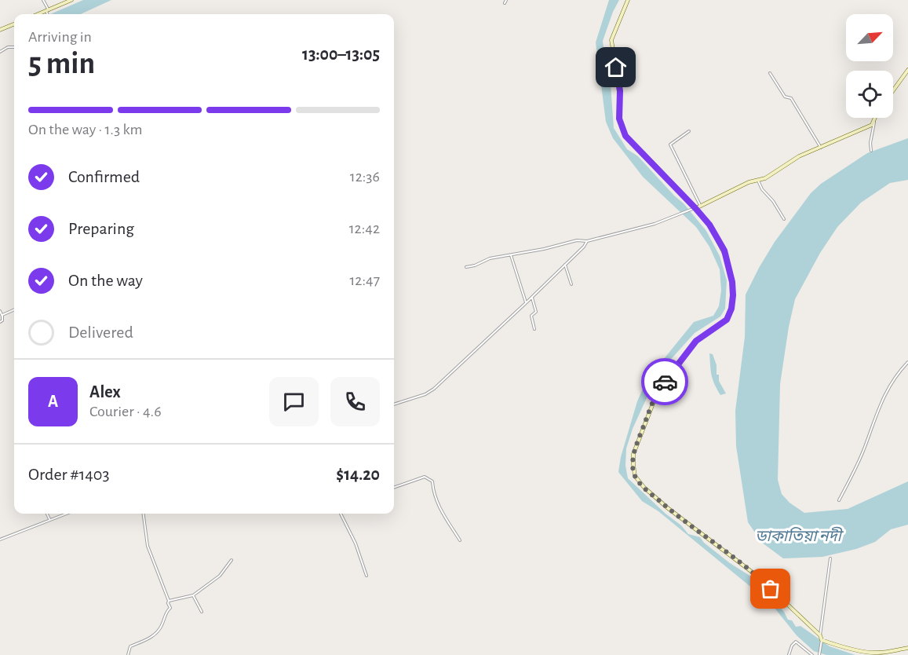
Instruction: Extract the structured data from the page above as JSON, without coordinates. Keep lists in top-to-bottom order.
{
  "water": ["ডাকাতিয়া নদী"],
  "north": "top right",
  "page": {
    "heading": ["5 min", "Arriving in", "13:00–13:05"],
    "panel": [
      "Alex",
      "Courier · 4.6",
      "Order #1403",
      "$14.20"
    ],
    "bar": "On the way · 1.3 km",
    "list": [
      ["Confirmed", "12:36"],
      ["Preparing", "12:42"],
      ["On the way", "12:47"],
      "Delivered"
    ],
    "round": "A"
  }
}
